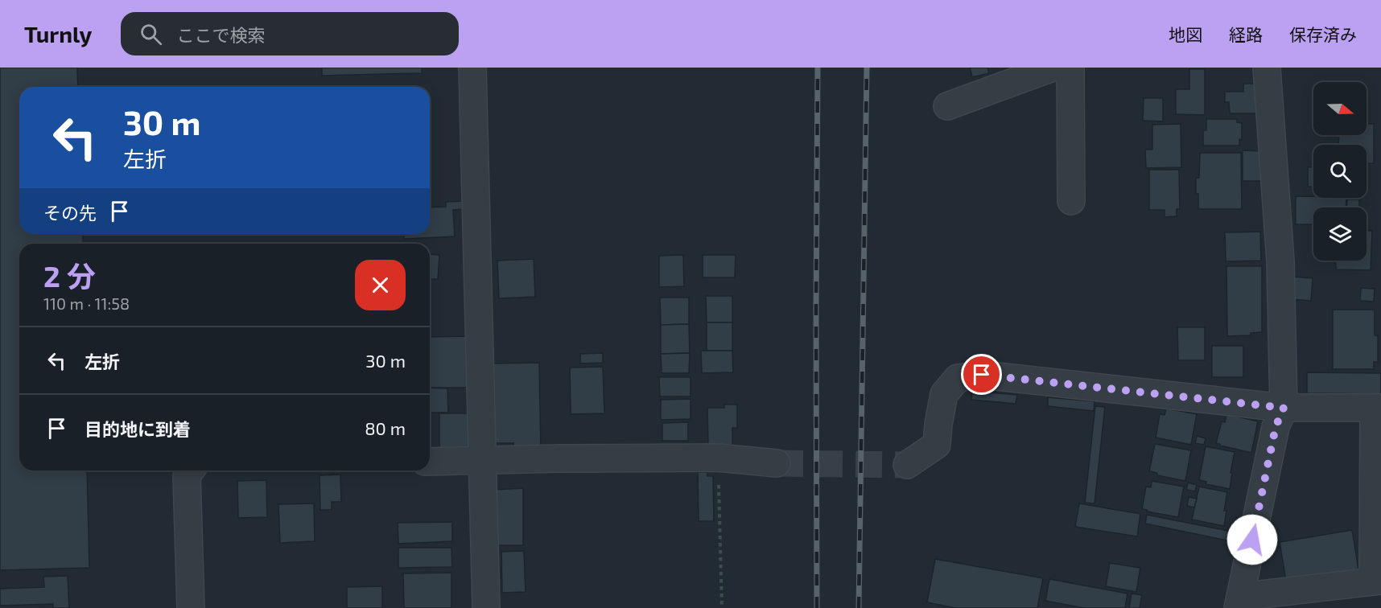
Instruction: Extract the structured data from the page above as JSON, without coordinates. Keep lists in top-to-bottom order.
{
  "north": "right",
  "page": {
    "header": "Turnly",
    "search": "ここで検索",
    "nav": ["地図", "経路", "保存済み"],
    "turn": ["30 m", "左折"],
    "then": "その先",
    "heading": ["2 分", "110 m · 11:58"],
    "list": [
      {
        "name": "左折",
        "value": "30 m"
      },
      {
        "name": "目的地に到着",
        "value": "80 m"
      }
    ]
  }
}
